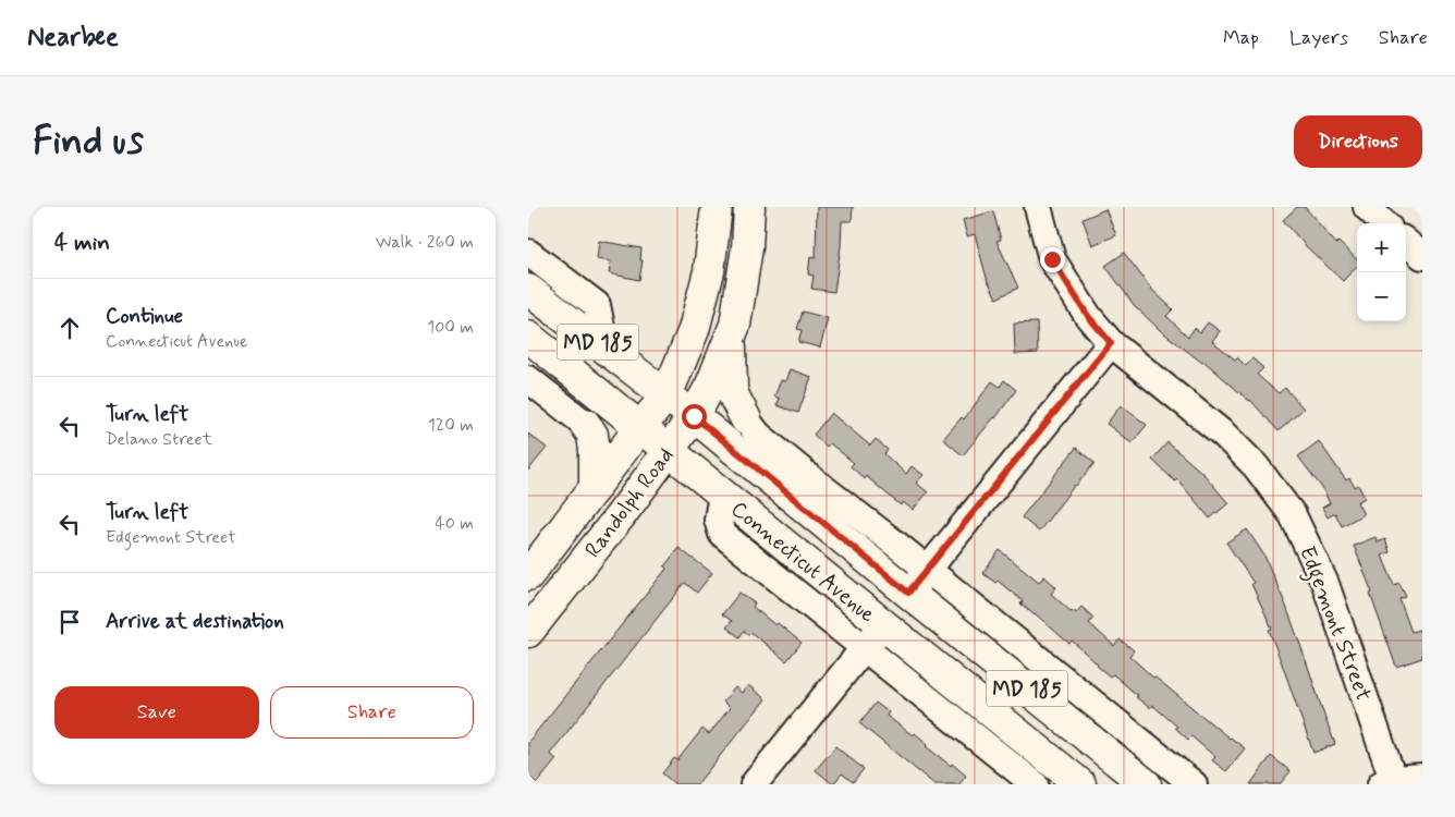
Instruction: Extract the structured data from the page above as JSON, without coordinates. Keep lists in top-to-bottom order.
{
  "streets": {
    "main road": ["MD 185", "Randolph Road", "Connecticut Avenue"],
    "street": ["Edgemont Street"]
  },
  "crossings": [
    ["Randolph Road", "Connecticut Avenue"]
  ],
  "page": {
    "header": "Nearbee",
    "nav": ["Map", "Layers", "Share"],
    "buttons": [
      "Directions",
      ["Save", "Share"]
    ],
    "title": "Find us",
    "heading": ["4 min", "Walk · 260 m"],
    "map_buttons": ["+", "−"],
    "list": [
      ["Continue", "Connecticut Avenue", "100 m"],
      ["Turn left", "Delano Street", "120 m"],
      ["Turn left", "Edgemont Street", "40 m"],
      "Arrive at destination"
    ]
  }
}
